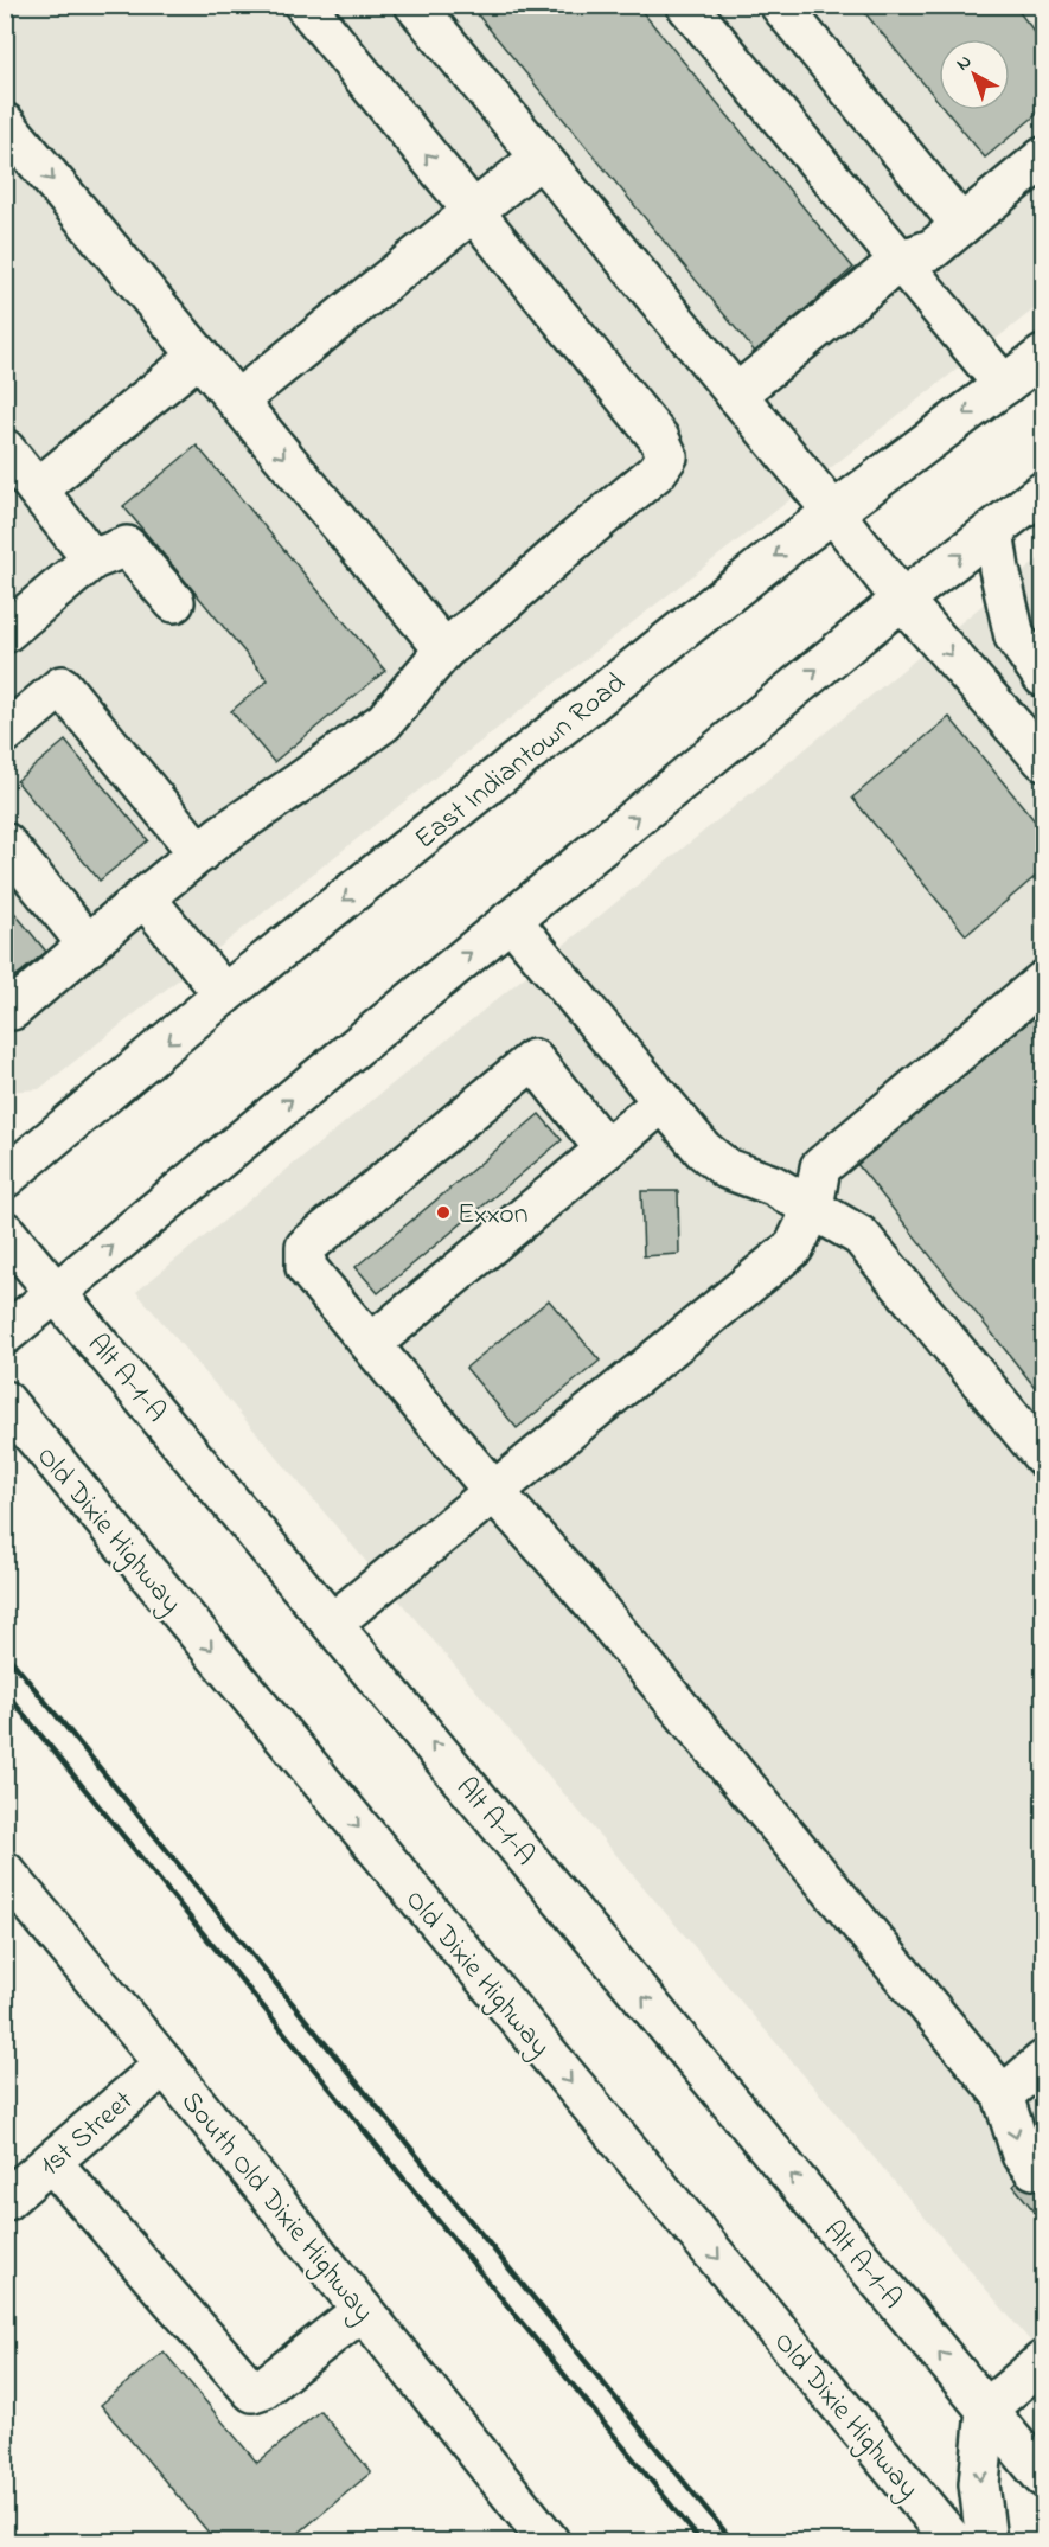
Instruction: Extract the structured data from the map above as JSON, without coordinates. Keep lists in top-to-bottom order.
{
  "streets": {
    "main road": [
      "East Indiantown Road",
      "Alt A-1-A",
      "Old Dixie Highway",
      "1st Street",
      "South Old Dixie Highway"
    ]
  },
  "crossings": [
    ["1st Street", "South Old Dixie Highway"]
  ],
  "places": ["Exxon"],
  "north": "top left"
}
